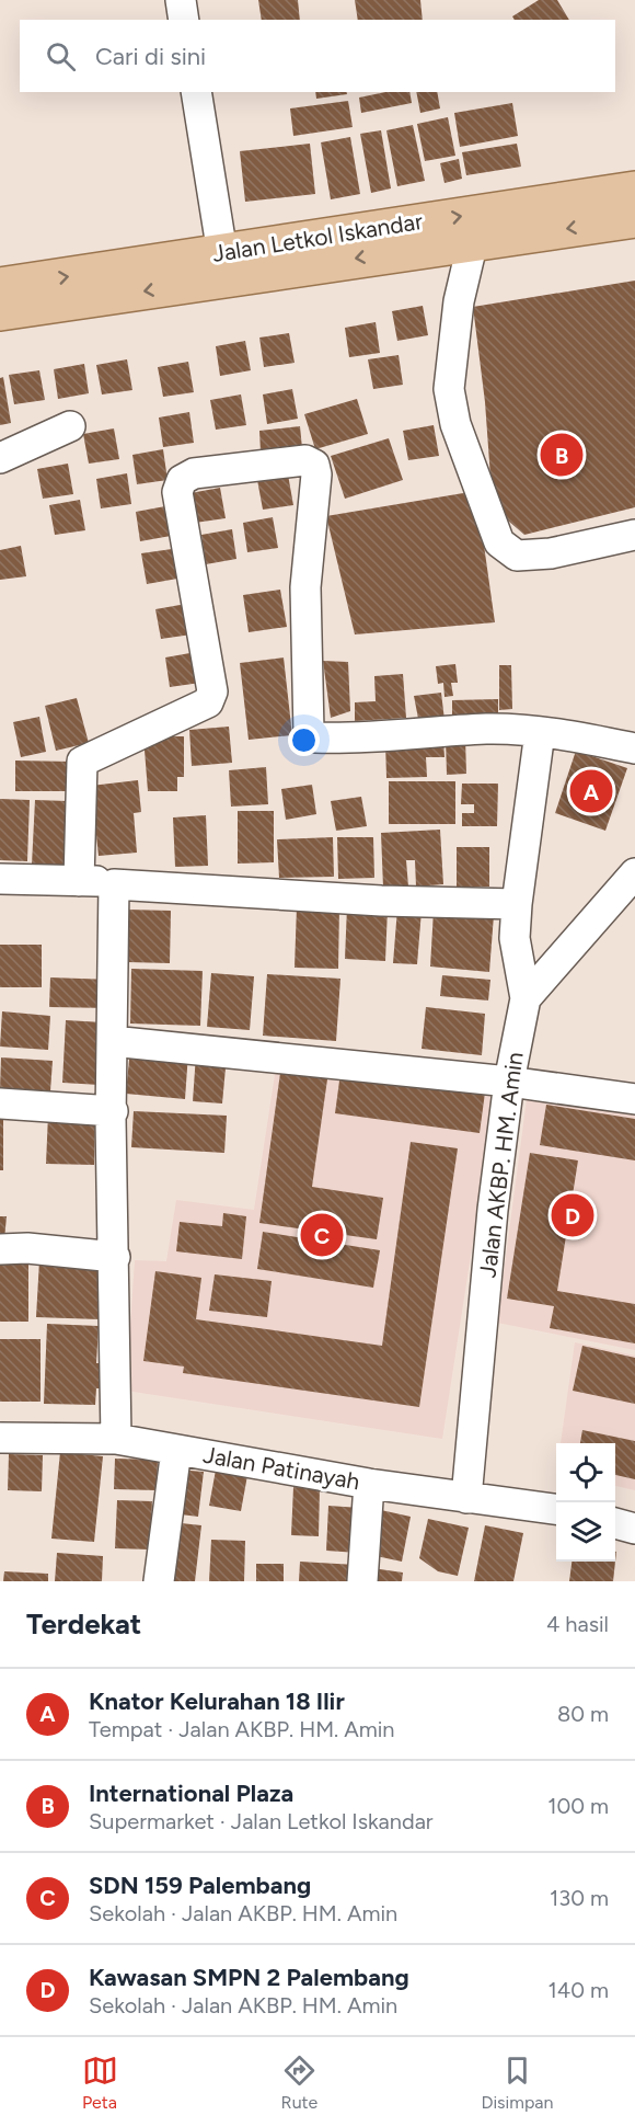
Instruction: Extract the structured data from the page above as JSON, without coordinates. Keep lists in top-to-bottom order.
{
  "streets": {
    "main road": ["Jalan Letkol Iskandar"],
    "street": ["Jalan AKBP. HM. Amin", "Jalan Patinayah"]
  },
  "crossings": [
    ["Jalan AKBP. HM. Amin", "Jalan Patinayah"]
  ],
  "page": {
    "search": "Cari di sini",
    "pins": [
      "B",
      "A",
      "D",
      "C"
    ],
    "heading": ["Terdekat", "4 hasil"],
    "list": [
      {
        "mark": "A",
        "name": "Knator Kelurahan 18 Ilir",
        "note": "Tempat · Jalan AKBP. HM. Amin",
        "value": "80 m"
      },
      {
        "mark": "B",
        "name": "International Plaza",
        "note": "Supermarket · Jalan Letkol Iskandar",
        "value": "100 m"
      },
      {
        "mark": "C",
        "name": "SDN 159 Palembang",
        "note": "Sekolah · Jalan AKBP. HM. Amin",
        "value": "130 m"
      },
      {
        "mark": "D",
        "name": "Kawasan SMPN 2 Palembang",
        "note": "Sekolah · Jalan AKBP. HM. Amin",
        "value": "140 m"
      }
    ],
    "nav": ["Peta", "Rute", "Disimpan"]
  }
}
